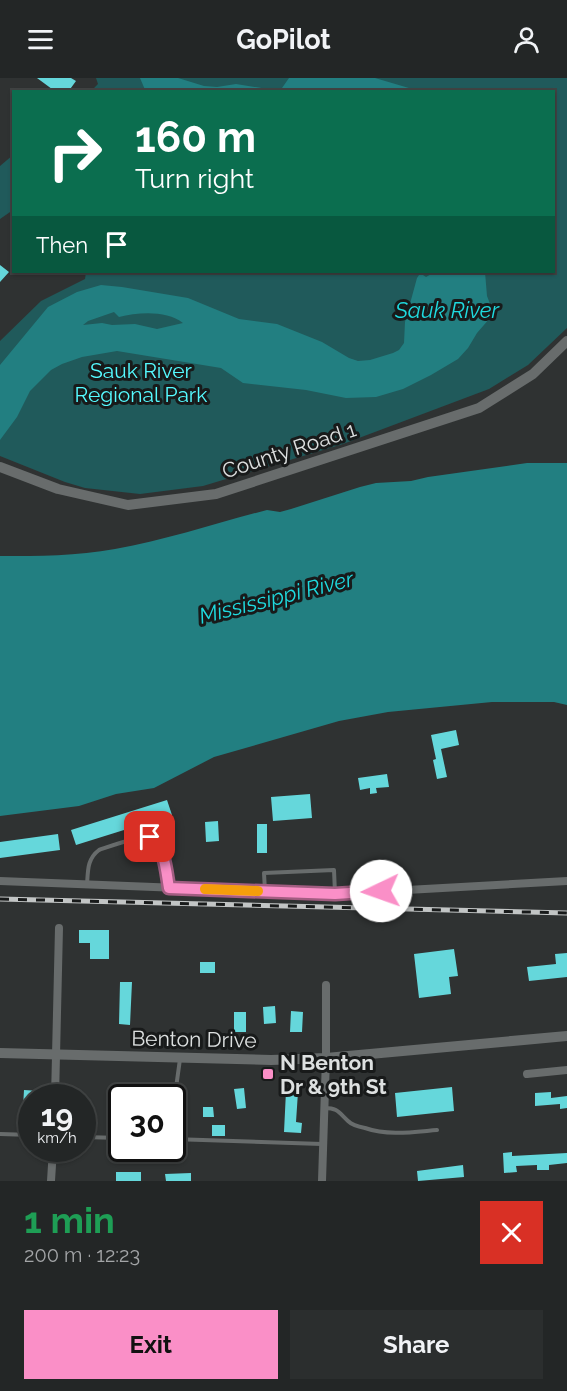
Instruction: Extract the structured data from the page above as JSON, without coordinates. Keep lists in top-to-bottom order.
{
  "streets": {
    "street": ["County Road 1", "Benton Drive"]
  },
  "water": ["Sauk River", "Mississippi River"],
  "parks": ["Sauk River Regional Park"],
  "places": {
    "transit": ["N Benton Dr & 9th St"]
  },
  "page": {
    "header": "GoPilot",
    "turn": ["160 m", "Turn right"],
    "then": "Then",
    "speed": "19 km/h",
    "limit": "30",
    "heading": ["1 min", "200 m · 12:23"],
    "buttons": ["Exit", "Share"]
  }
}
